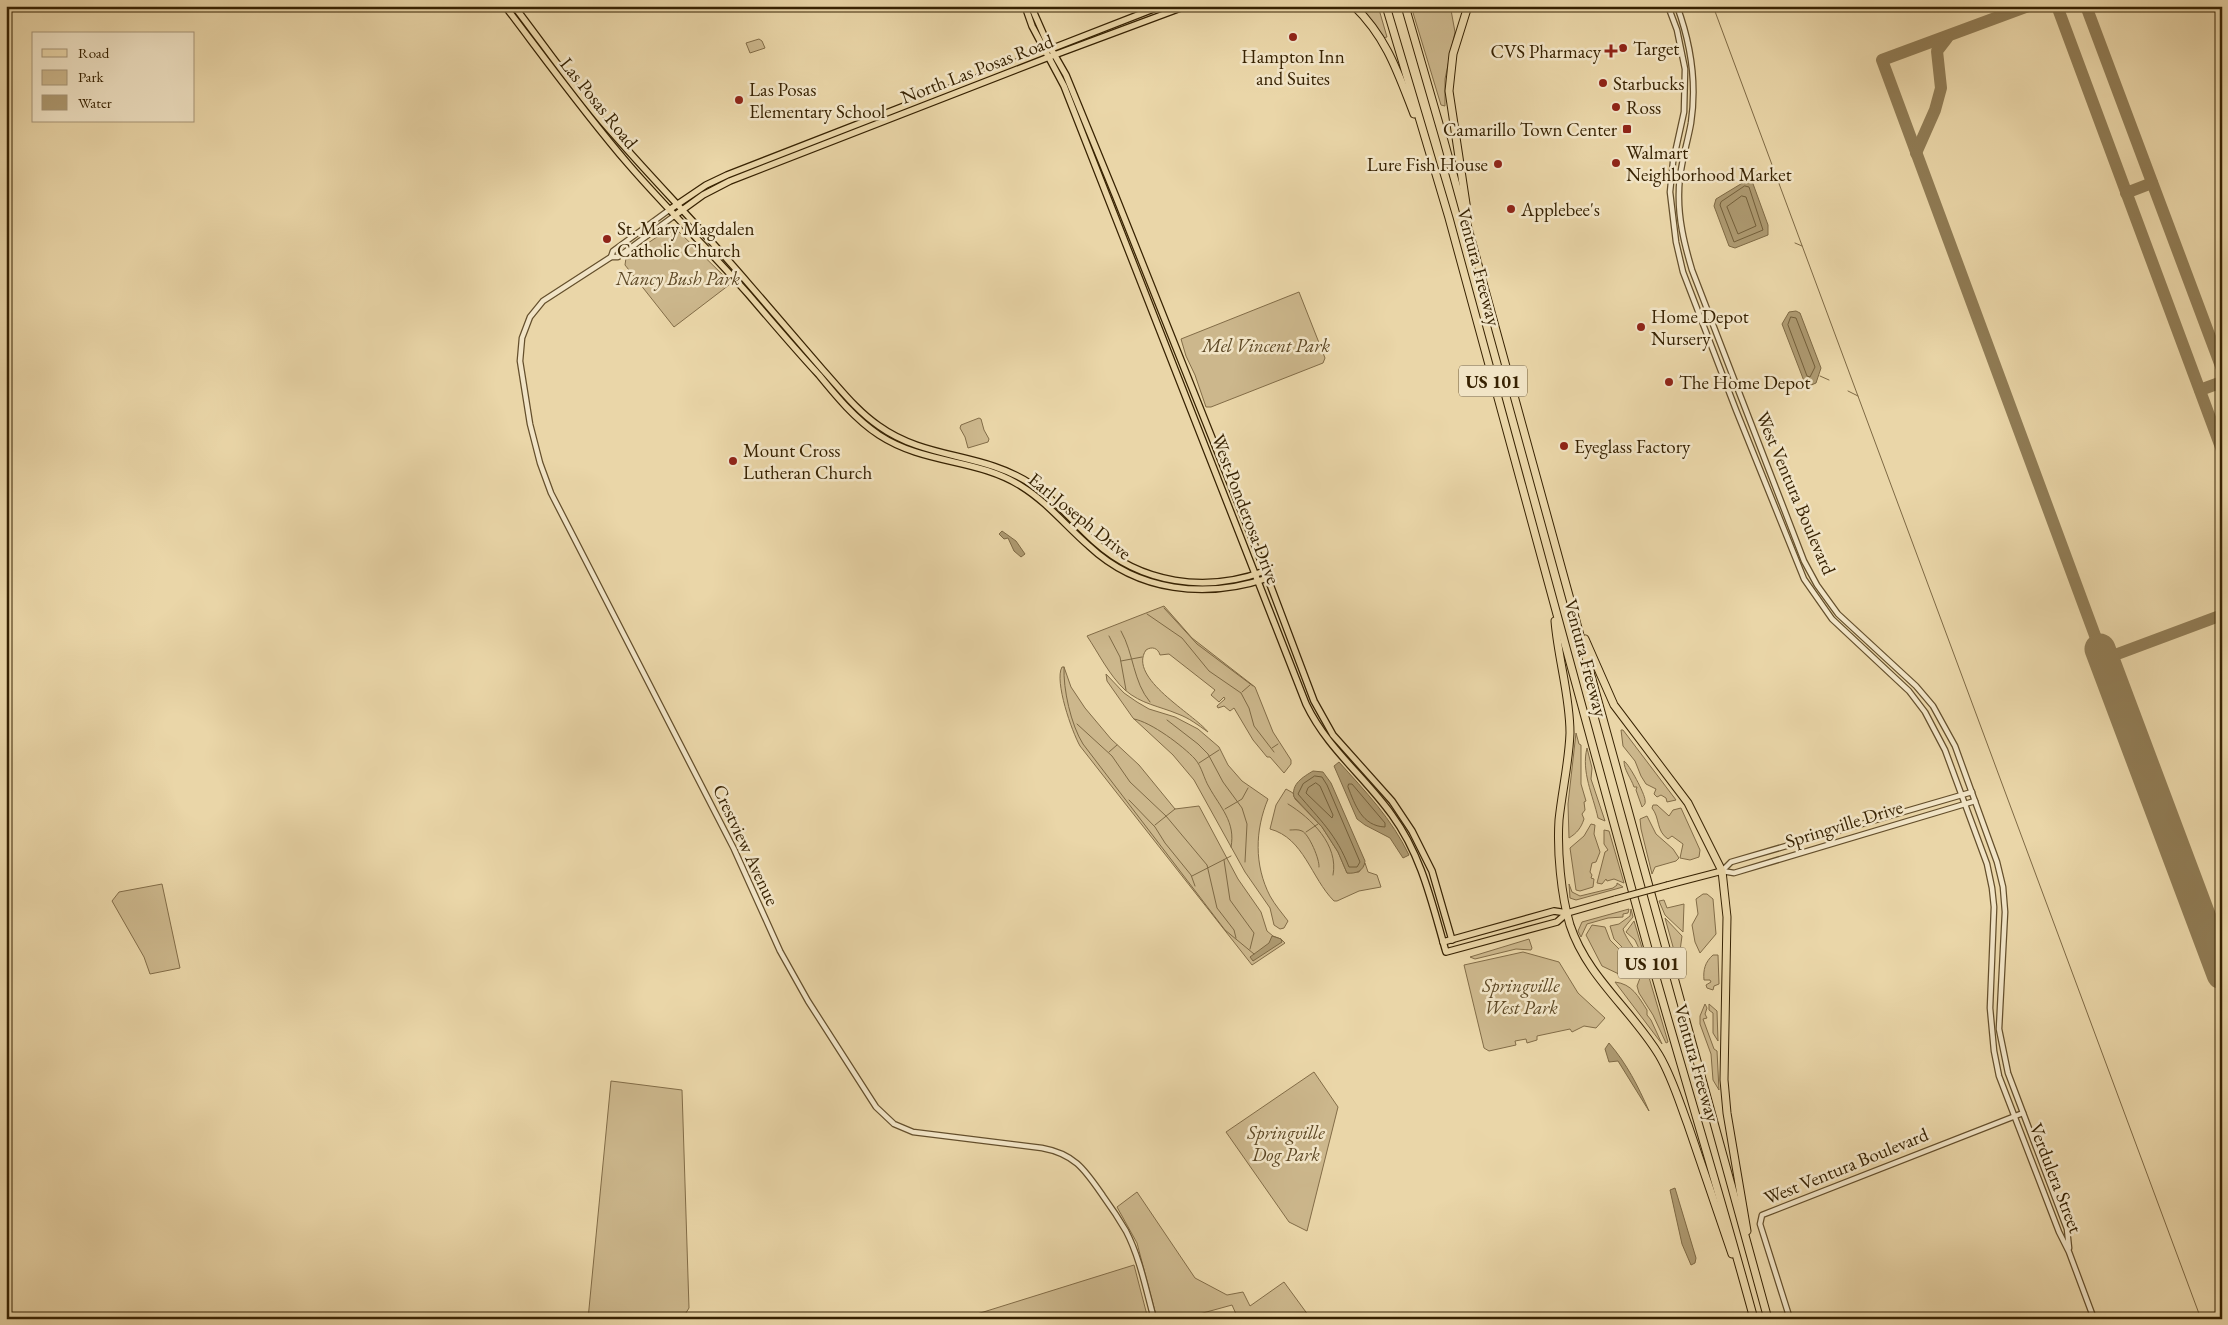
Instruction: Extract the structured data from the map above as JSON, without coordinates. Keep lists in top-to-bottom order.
{
  "streets": {
    "highway": ["Ventura Freeway", "US 101"],
    "main road": [
      "North Las Posas Road",
      "Las Posas Road",
      "West Ponderosa Drive",
      "Earl Joseph Drive",
      "Springville Drive"
    ],
    "street": ["West Ventura Boulevard", "Crestview Avenue", "Verdulera Street"]
  },
  "crossings": [
    ["North Las Posas Road", "Las Posas Road"],
    ["North Las Posas Road", "West Ponderosa Drive"],
    ["North Las Posas Road", "Earl Joseph Drive"],
    ["North Las Posas Road", "Crestview Avenue"],
    ["Las Posas Road", "Earl Joseph Drive"],
    ["Las Posas Road", "Crestview Avenue"],
    ["West Ventura Boulevard", "Springville Drive"],
    ["West Ventura Boulevard", "Verdulera Street"],
    ["West Ponderosa Drive", "Earl Joseph Drive"],
    ["West Ponderosa Drive", "Springville Drive"],
    ["Earl Joseph Drive", "Crestview Avenue"]
  ],
  "parks": [
    "Nancy Bush Park",
    "Mel Vincent Park",
    "Springville West Park",
    "Springville Dog Park"
  ],
  "places": {
    "other": [
      "Hampton Inn and Suites",
      "Target",
      "Starbucks",
      "Las Posas Elementary School",
      "Ross",
      "Walmart Neighborhood Market",
      "Lure Fish House",
      "Applebee's",
      "St. Mary Magdalen Catholic Church",
      "Home Depot Nursery",
      "The Home Depot",
      "Eyeglass Factory",
      "Mount Cross Lutheran Church"
    ],
    "health": ["CVS Pharmacy"],
    "transit": ["Camarillo Town Center"]
  },
  "legend": ["Road", "Park", "Water"]
}
